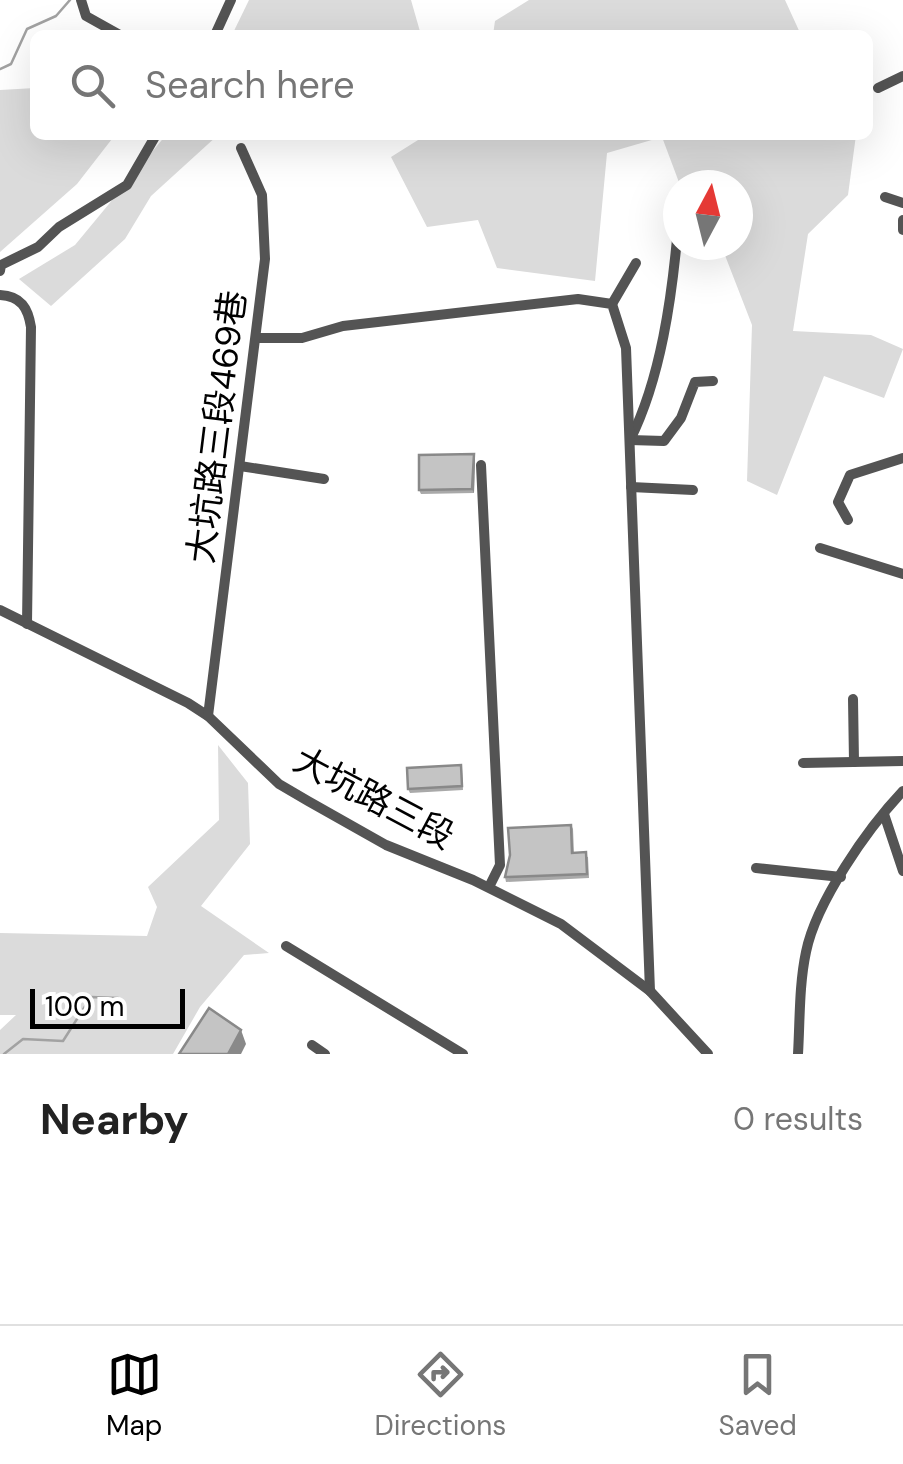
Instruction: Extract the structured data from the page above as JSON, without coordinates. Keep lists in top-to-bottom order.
{
  "streets": {
    "street": ["大坑路三段469巷", "大坑路三段"]
  },
  "crossings": [
    ["大坑路三段469巷", "大坑路三段"]
  ],
  "scale_bar": "100 m",
  "north": "top",
  "page": {
    "search": "Search here",
    "scale": "100 m",
    "heading": ["Nearby", "0 results"],
    "nav": ["Map", "Directions", "Saved"]
  }
}
